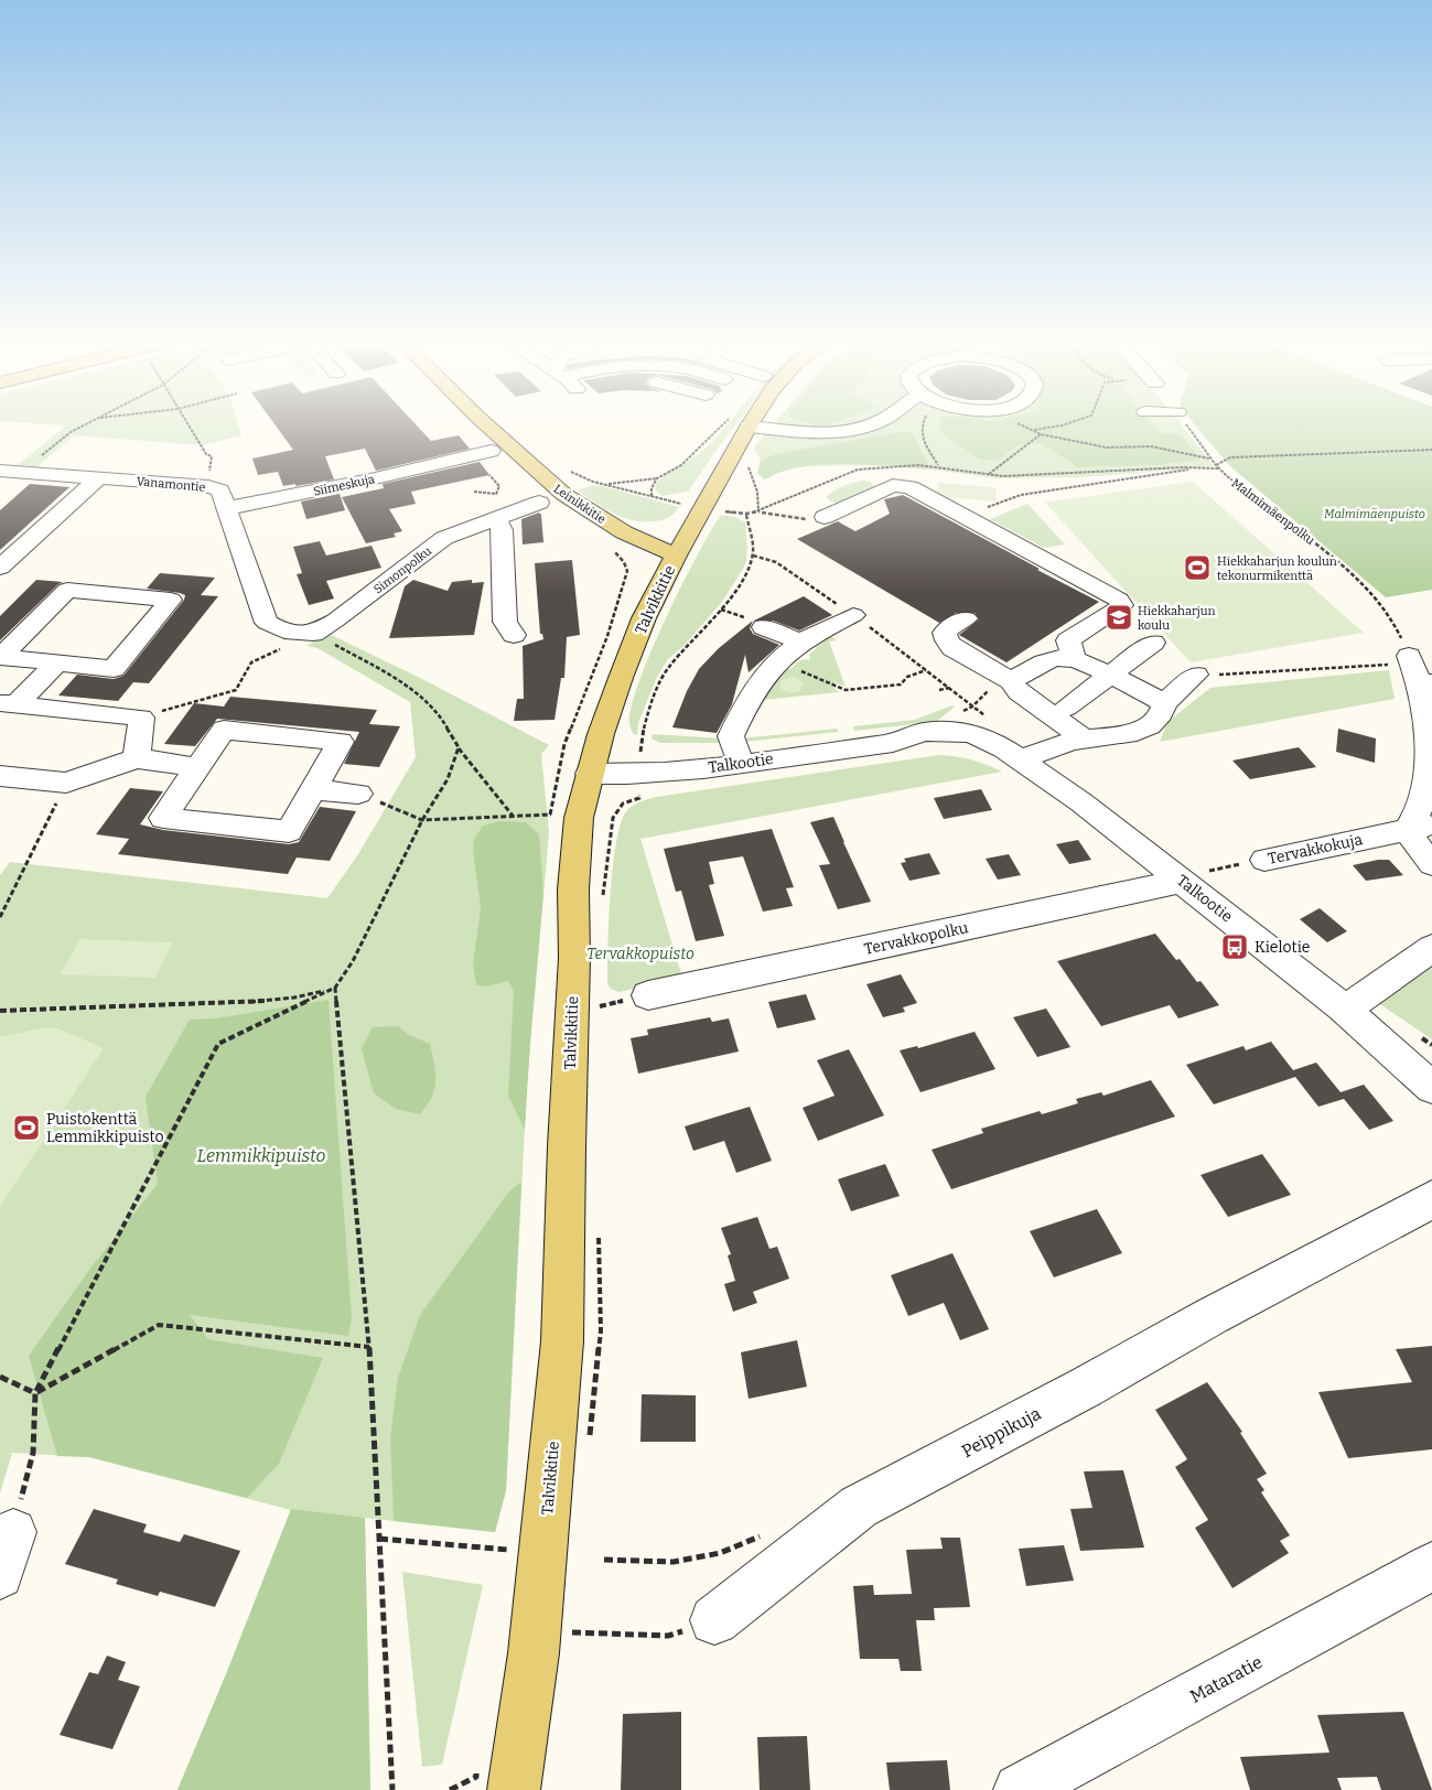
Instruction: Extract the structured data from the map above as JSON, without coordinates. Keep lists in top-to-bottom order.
{
  "streets": {
    "main road": ["Leinikkitie", "Talvikkitie"],
    "street": [
      "Vanamontie",
      "Siimeskuja",
      "Simonpolku",
      "Talkootie",
      "Tervakkokuja",
      "Tervakkopolku",
      "Peippikuja",
      "Mataratie"
    ],
    "path": ["Malmimäenpolku"]
  },
  "crossings": [
    ["Vanamontie", "Siimeskuja"],
    ["Vanamontie", "Simonpolku"],
    ["Leinikkitie", "Talvikkitie"],
    ["Talvikkitie", "Talkootie"],
    ["Talkootie", "Tervakkokuja"],
    ["Talkootie", "Tervakkopolku"],
    ["Tervakkokuja", "Tervakkopolku"]
  ],
  "parks": ["Malmimäenpuisto", "Tervakkopuisto", "Lemmikkipuisto"],
  "places": {
    "sports": ["Hiekkaharjun koulun tekonurmikenttä", "Puistokenttä Lemmikkipuisto"],
    "school or university": ["Hiekkaharjun koulu"],
    "bus stop": ["Kielotie"]
  }
}
